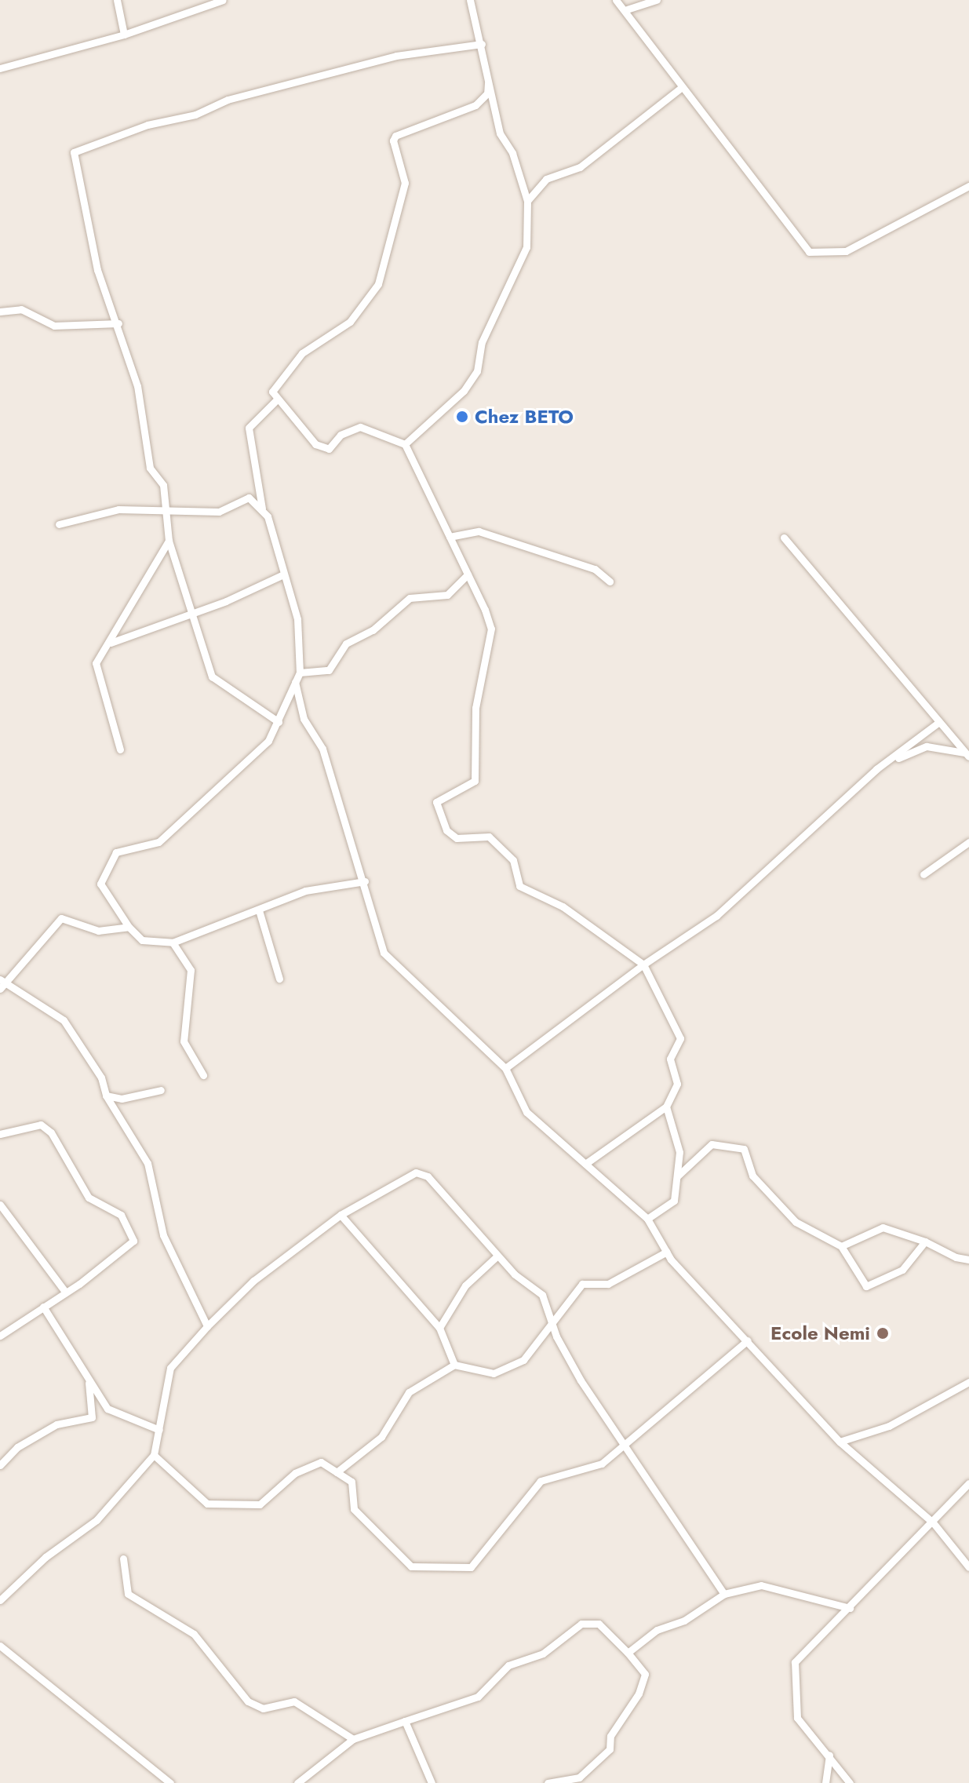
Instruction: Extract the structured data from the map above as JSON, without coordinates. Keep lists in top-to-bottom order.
{
  "places": ["Chez BETO", "Ecole Nemi"]
}
